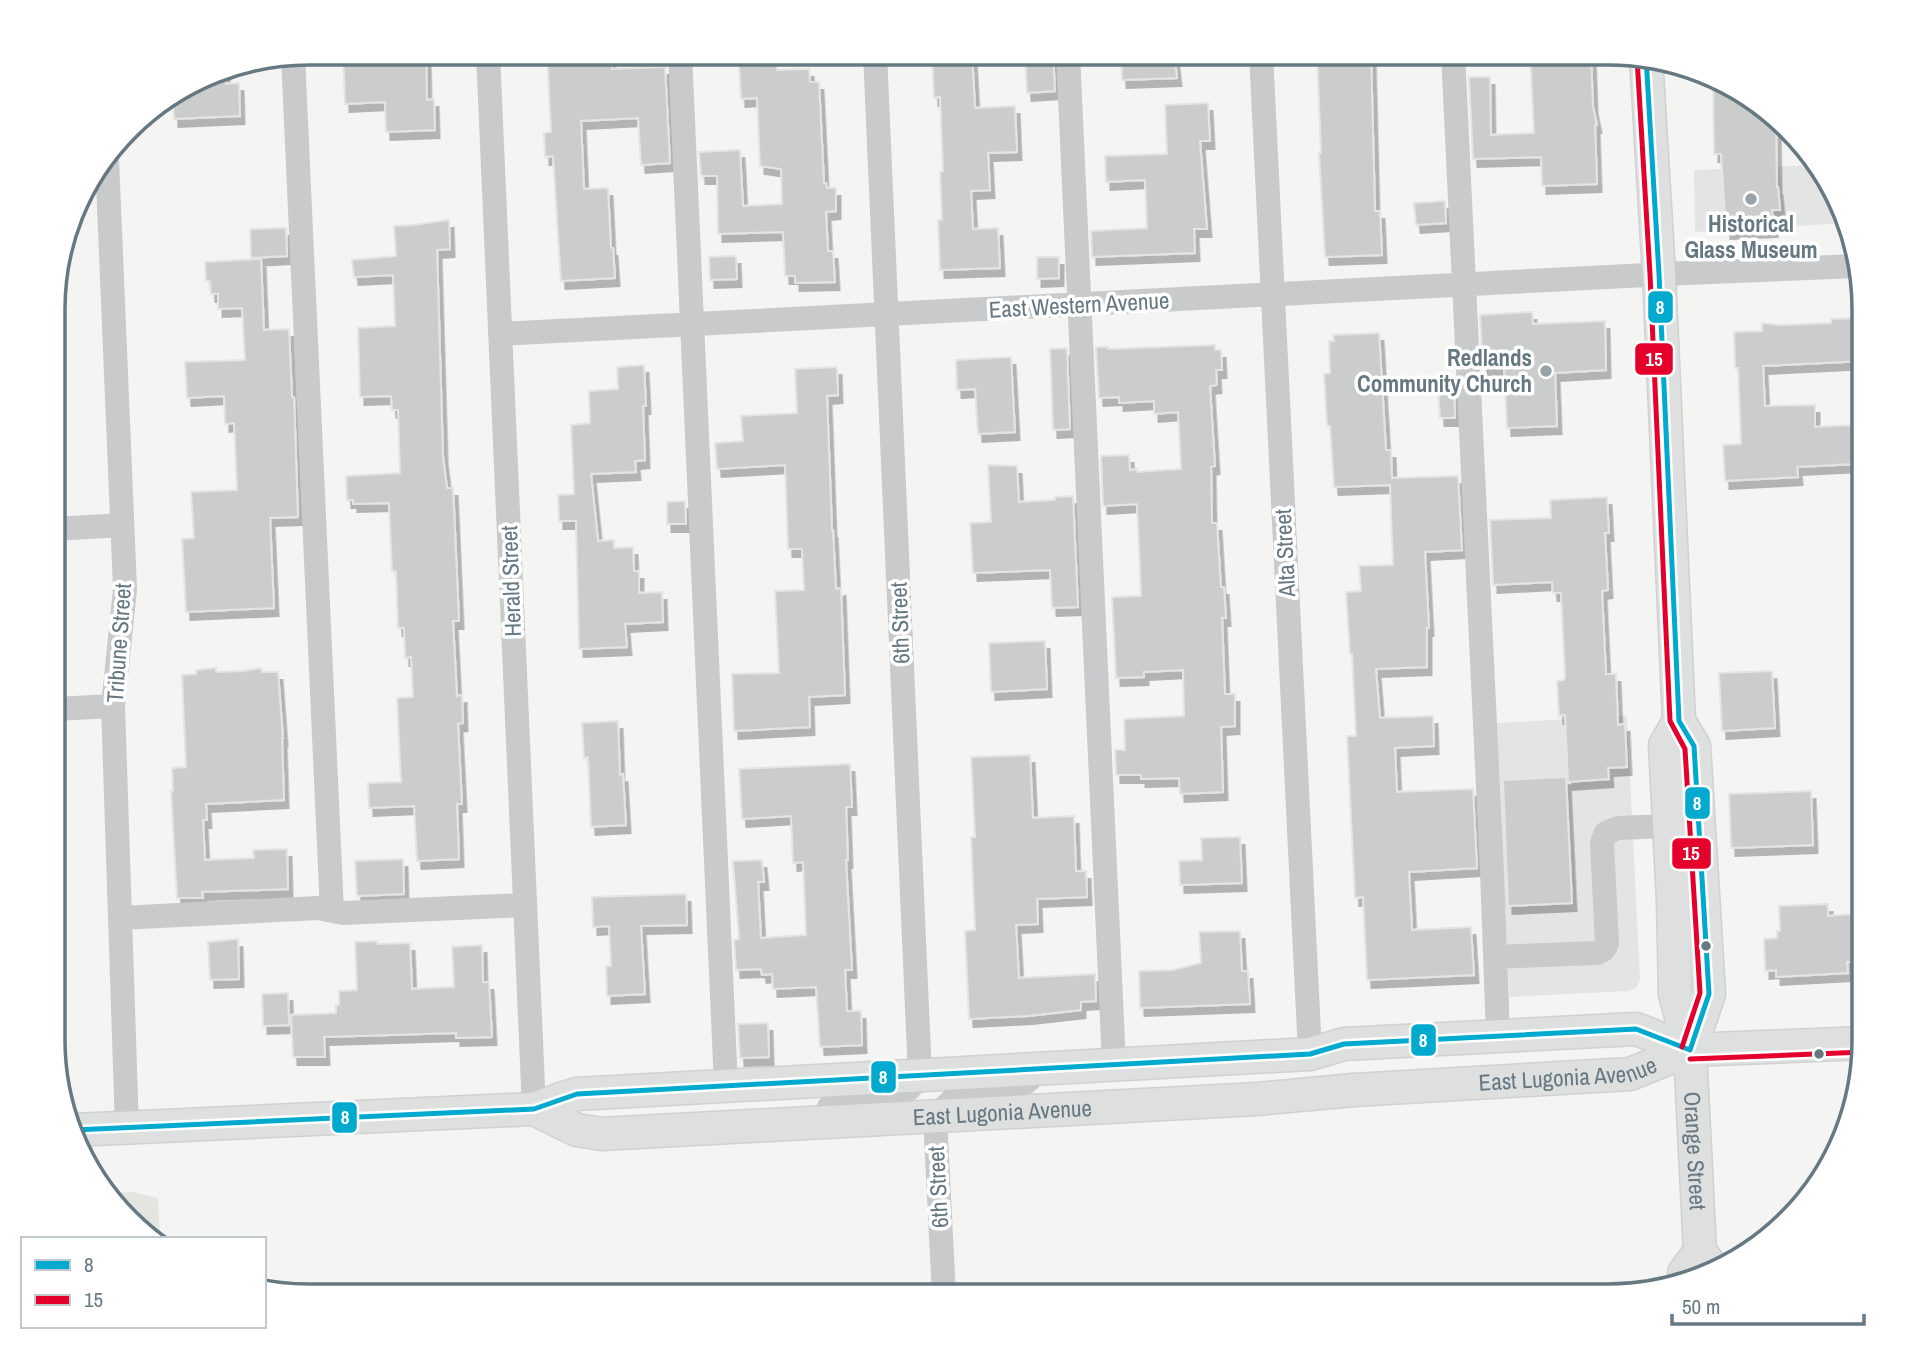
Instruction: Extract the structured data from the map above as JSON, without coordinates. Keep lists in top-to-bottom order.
{
  "streets": {
    "main road": ["East Lugonia Avenue", "Orange Street"],
    "street": [
      "East Western Avenue",
      "Alta Street",
      "Herald Street",
      "6th Street",
      "Tribune Street"
    ]
  },
  "crossings": [
    ["East Western Avenue", "Alta Street"],
    ["East Western Avenue", "Herald Street"],
    ["East Western Avenue", "6th Street"],
    ["East Western Avenue", "Orange Street"],
    ["Alta Street", "East Lugonia Avenue"],
    ["Herald Street", "East Lugonia Avenue"],
    ["6th Street", "East Lugonia Avenue"],
    ["Tribune Street", "East Lugonia Avenue"],
    ["East Lugonia Avenue", "Orange Street"]
  ],
  "places": ["Historical Glass Museum", "Redlands Community Church"],
  "lines": ["transit line 15", "transit line 8"],
  "legend": ["8", "15"],
  "scale_bar": "50 m"
}
